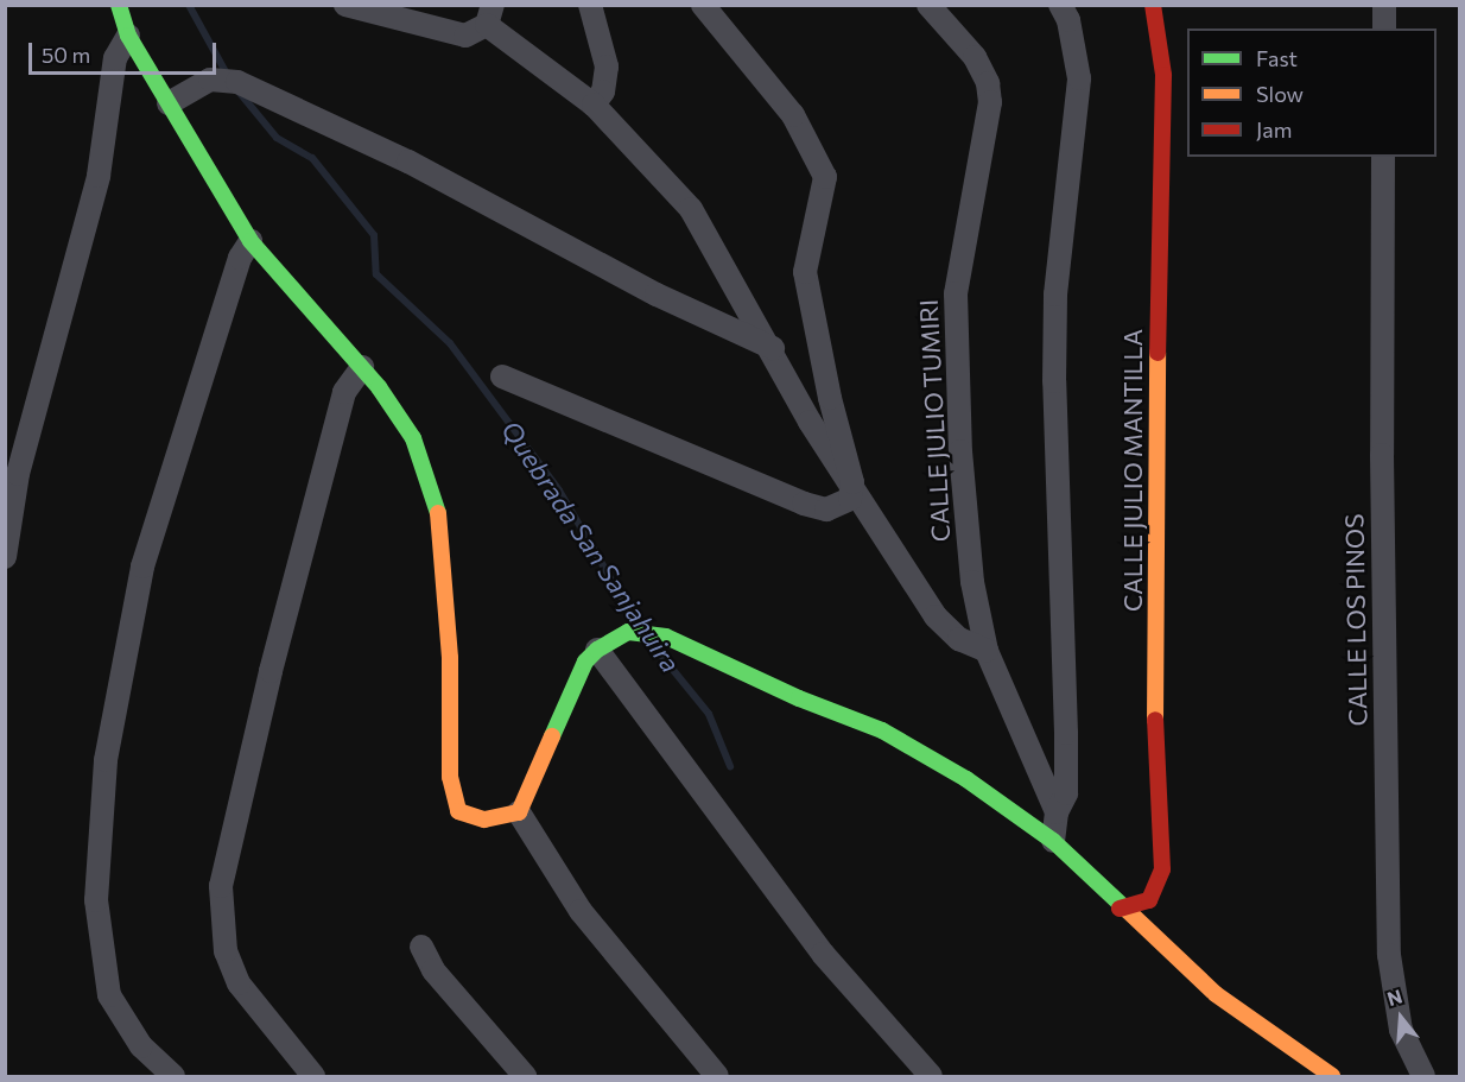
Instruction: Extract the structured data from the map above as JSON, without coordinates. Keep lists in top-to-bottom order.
{
  "streets": {
    "street": ["CALLE JULIO TUMIRI", "CALLE JULIO MANTILLA", "CALLE LOS PINOS"]
  },
  "water": ["Quebrada San Sanjahuira"],
  "legend": ["Fast", "Slow", "Jam"],
  "scale_bar": "50 m",
  "north": "top"
}
